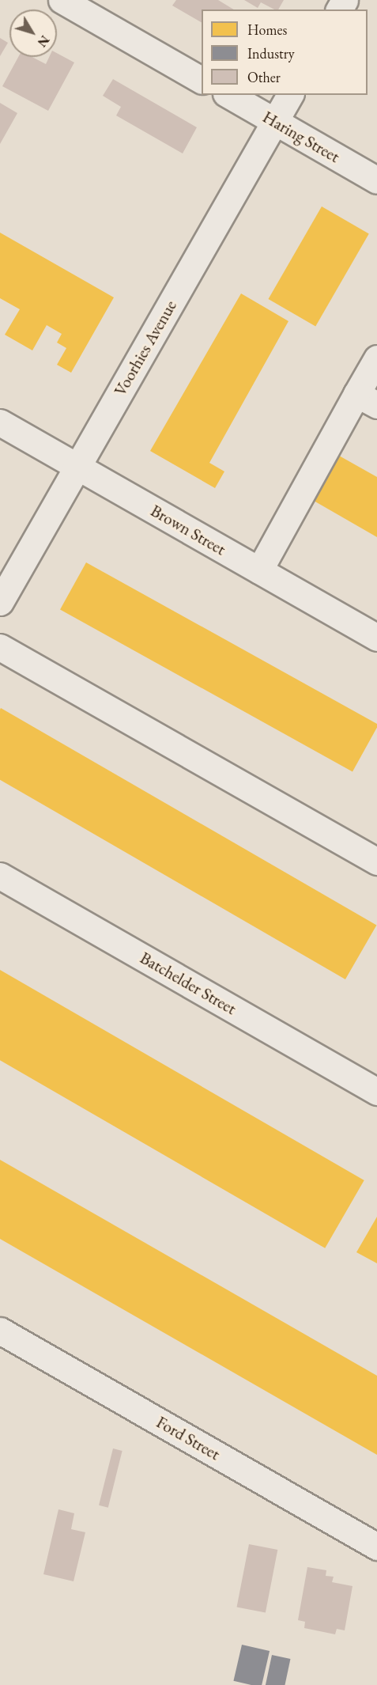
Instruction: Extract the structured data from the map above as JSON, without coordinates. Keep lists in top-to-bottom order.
{
  "streets": {
    "street": [
      "Haring Street",
      "Voorhies Avenue",
      "Brown Street",
      "Batchelder Street",
      "Ford Street"
    ]
  },
  "crossings": [
    ["Haring Street", "Voorhies Avenue"],
    ["Voorhies Avenue", "Brown Street"]
  ],
  "legend": ["Homes", "Industry", "Other"],
  "north": "bottom right"
}
